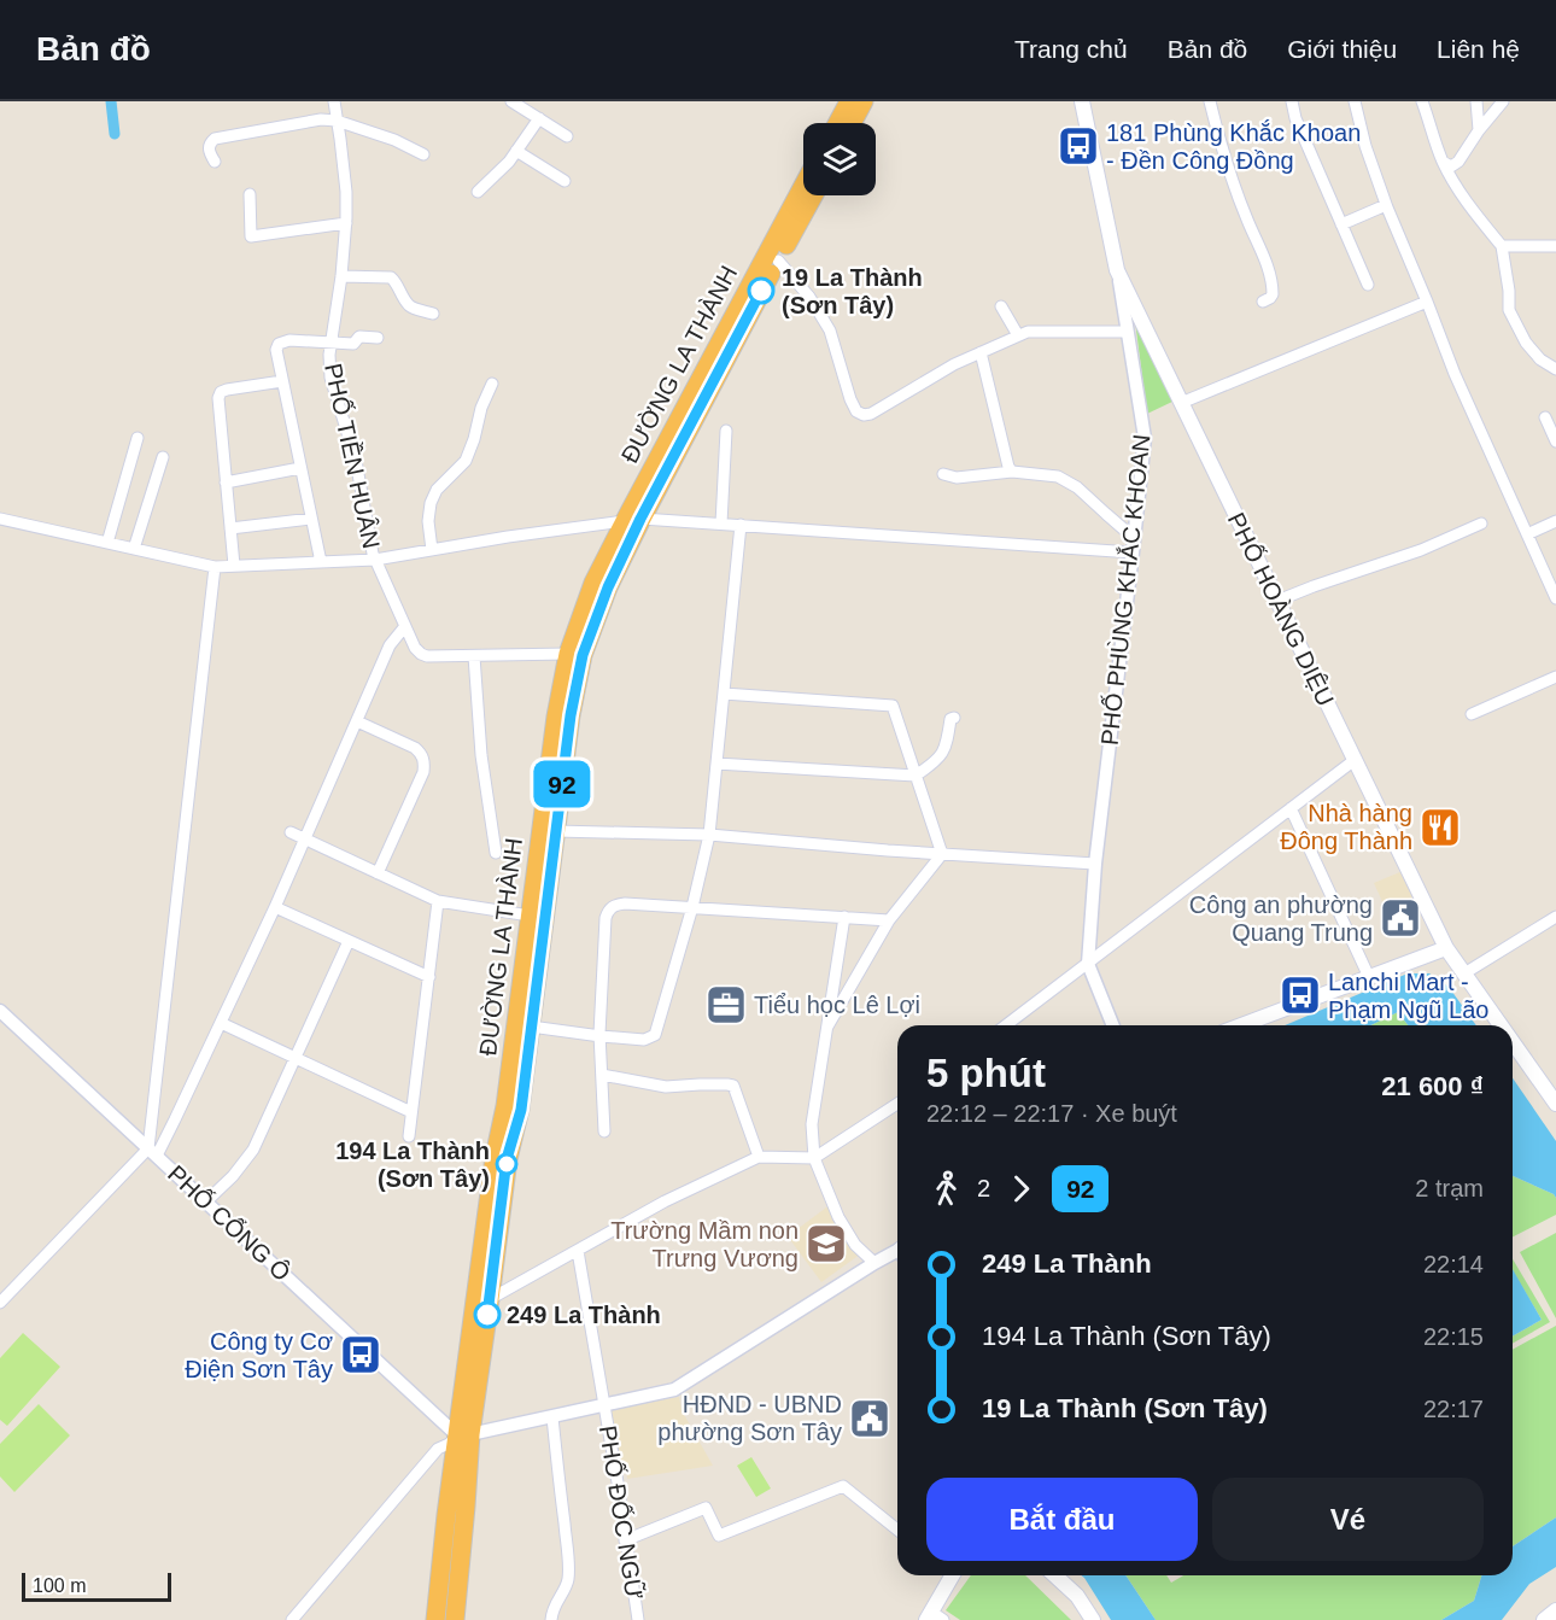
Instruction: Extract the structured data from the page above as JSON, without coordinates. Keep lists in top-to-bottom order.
{
  "streets": {
    "highway": ["ĐƯỜNG LA THÀNH"],
    "main road": ["PHỐ HOÀNG DIỆU"],
    "street": [
      "PHỐ TIỀN HUÂN",
      "PHỐ PHÙNG KHẮC KHOAN",
      "PHỐ CỔNG Ô",
      "PHỐ ĐỐC NGỮ"
    ]
  },
  "crossings": [
    ["ĐƯỜNG LA THÀNH", "PHỐ TIỀN HUÂN"],
    ["ĐƯỜNG LA THÀNH", "PHỐ CỔNG Ô"],
    ["PHỐ PHÙNG KHẮC KHOAN", "PHỐ HOÀNG DIỆU"]
  ],
  "places": {
    "bus stop": ["181 Phùng Khắc Khoan - Đền Công Đồng", "Lanchi Mart - Phạm Ngũ Lão", "Công ty Cơ Điện Sơn Tây"],
    "other": ["19 La Thành (Sơn Tây)", "194 La Thành (Sơn Tây)", "249 La Thành"],
    "restaurant": ["Nhà hàng Đông Thành"],
    "public building": ["Công an phường Quang Trung", "HĐND - UBND phường Sơn Tây"],
    "office": ["Tiểu học Lê Lợi"],
    "school or university": ["Trường Mầm non Trưng Vương"]
  },
  "lines": ["bus line 92"],
  "scale_bar": "100 m",
  "page": {
    "header": "Bản đồ",
    "nav": [
      "Trang chủ",
      "Bản đồ",
      "Giới thiệu",
      "Liên hệ"
    ],
    "on_map": "92",
    "heading": ["5 phút", "22:12 – 22:17 · Xe buýt", "21 600 ₫"],
    "legs": ["2", "92", "2 trạm"],
    "list": [
      {
        "name": "249 La Thành",
        "value": "22:14"
      },
      {
        "name": "194 La Thành (Sơn Tây)",
        "value": "22:15"
      },
      {
        "name": "19 La Thành (Sơn Tây)",
        "value": "22:17"
      }
    ],
    "buttons": ["Bắt đầu", "Vé"],
    "scale": "100 m"
  }
}
